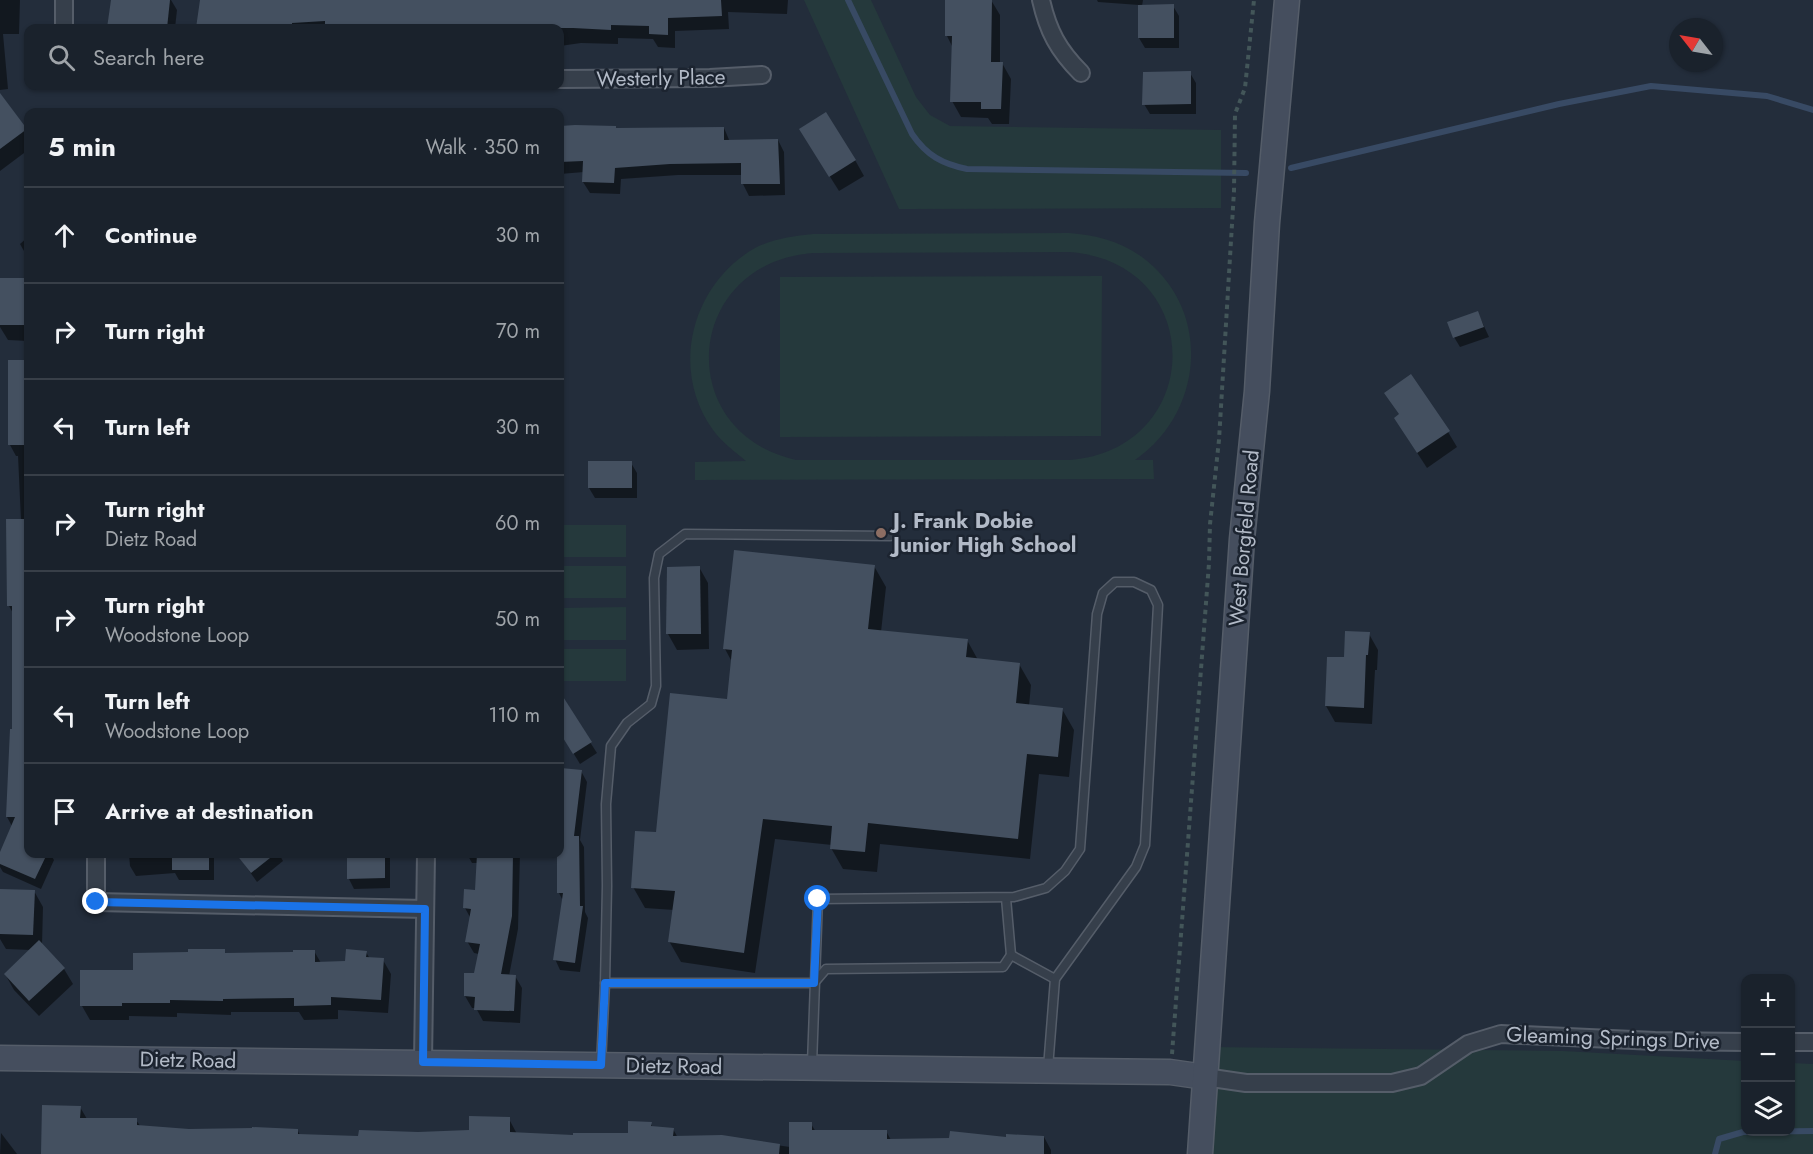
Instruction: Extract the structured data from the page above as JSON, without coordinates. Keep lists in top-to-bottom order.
{
  "streets": {
    "street": [
      "Westerly Place",
      "West Borgfeld Road",
      "Gleaming Springs Drive",
      "Dietz Road"
    ]
  },
  "crossings": [
    ["West Borgfeld Road", "Gleaming Springs Drive"],
    ["West Borgfeld Road", "Dietz Road"],
    ["Gleaming Springs Drive", "Dietz Road"]
  ],
  "places": ["J. Frank Dobie Junior High School"],
  "north": "top left",
  "page": {
    "search": "Search here",
    "heading": ["5 min", "Walk · 350 m"],
    "list": [
      ["Continue", "30 m"],
      ["Turn right", "70 m"],
      ["Turn left", "30 m"],
      ["Turn right", "Dietz Road", "60 m"],
      ["Turn right", "Woodstone Loop", "50 m"],
      ["Turn left", "Woodstone Loop", "110 m"],
      "Arrive at destination"
    ],
    "map_buttons": ["+", "−"]
  }
}
